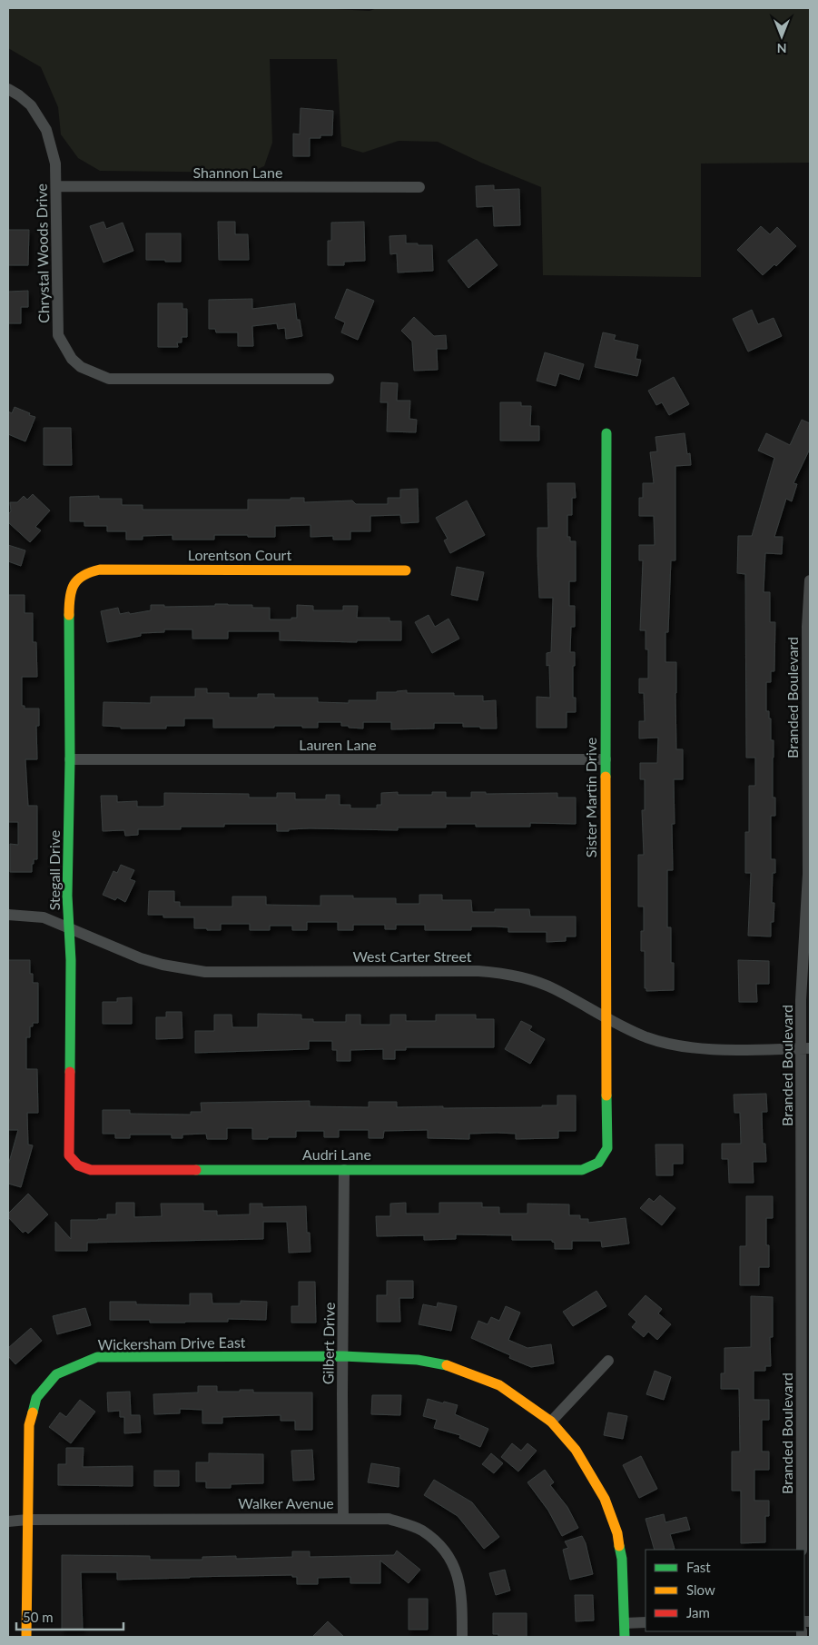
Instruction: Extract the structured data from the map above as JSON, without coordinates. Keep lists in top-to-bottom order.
{
  "streets": {
    "street": [
      "Shannon Lane",
      "Chrystal Woods Drive",
      "Lorentson Court",
      "Branded Boulevard",
      "Lauren Lane",
      "Sister Martin Drive",
      "Stegall Drive",
      "West Carter Street",
      "Audri Lane",
      "Wickersham Drive East",
      "Gilbert Drive",
      "Walker Avenue"
    ]
  },
  "crossings": [
    ["Shannon Lane", "Chrystal Woods Drive"],
    ["Lorentson Court", "Stegall Drive"],
    ["Branded Boulevard", "West Carter Street"],
    ["Lauren Lane", "Sister Martin Drive"],
    ["Lauren Lane", "Stegall Drive"],
    ["Sister Martin Drive", "West Carter Street"],
    ["Sister Martin Drive", "Audri Lane"],
    ["Stegall Drive", "West Carter Street"],
    ["Stegall Drive", "Audri Lane"],
    ["Audri Lane", "Gilbert Drive"],
    ["Wickersham Drive East", "Gilbert Drive"],
    ["Wickersham Drive East", "Walker Avenue"],
    ["Gilbert Drive", "Walker Avenue"]
  ],
  "legend": ["Fast", "Slow", "Jam"],
  "scale_bar": "50 m",
  "north": "bottom"
}
